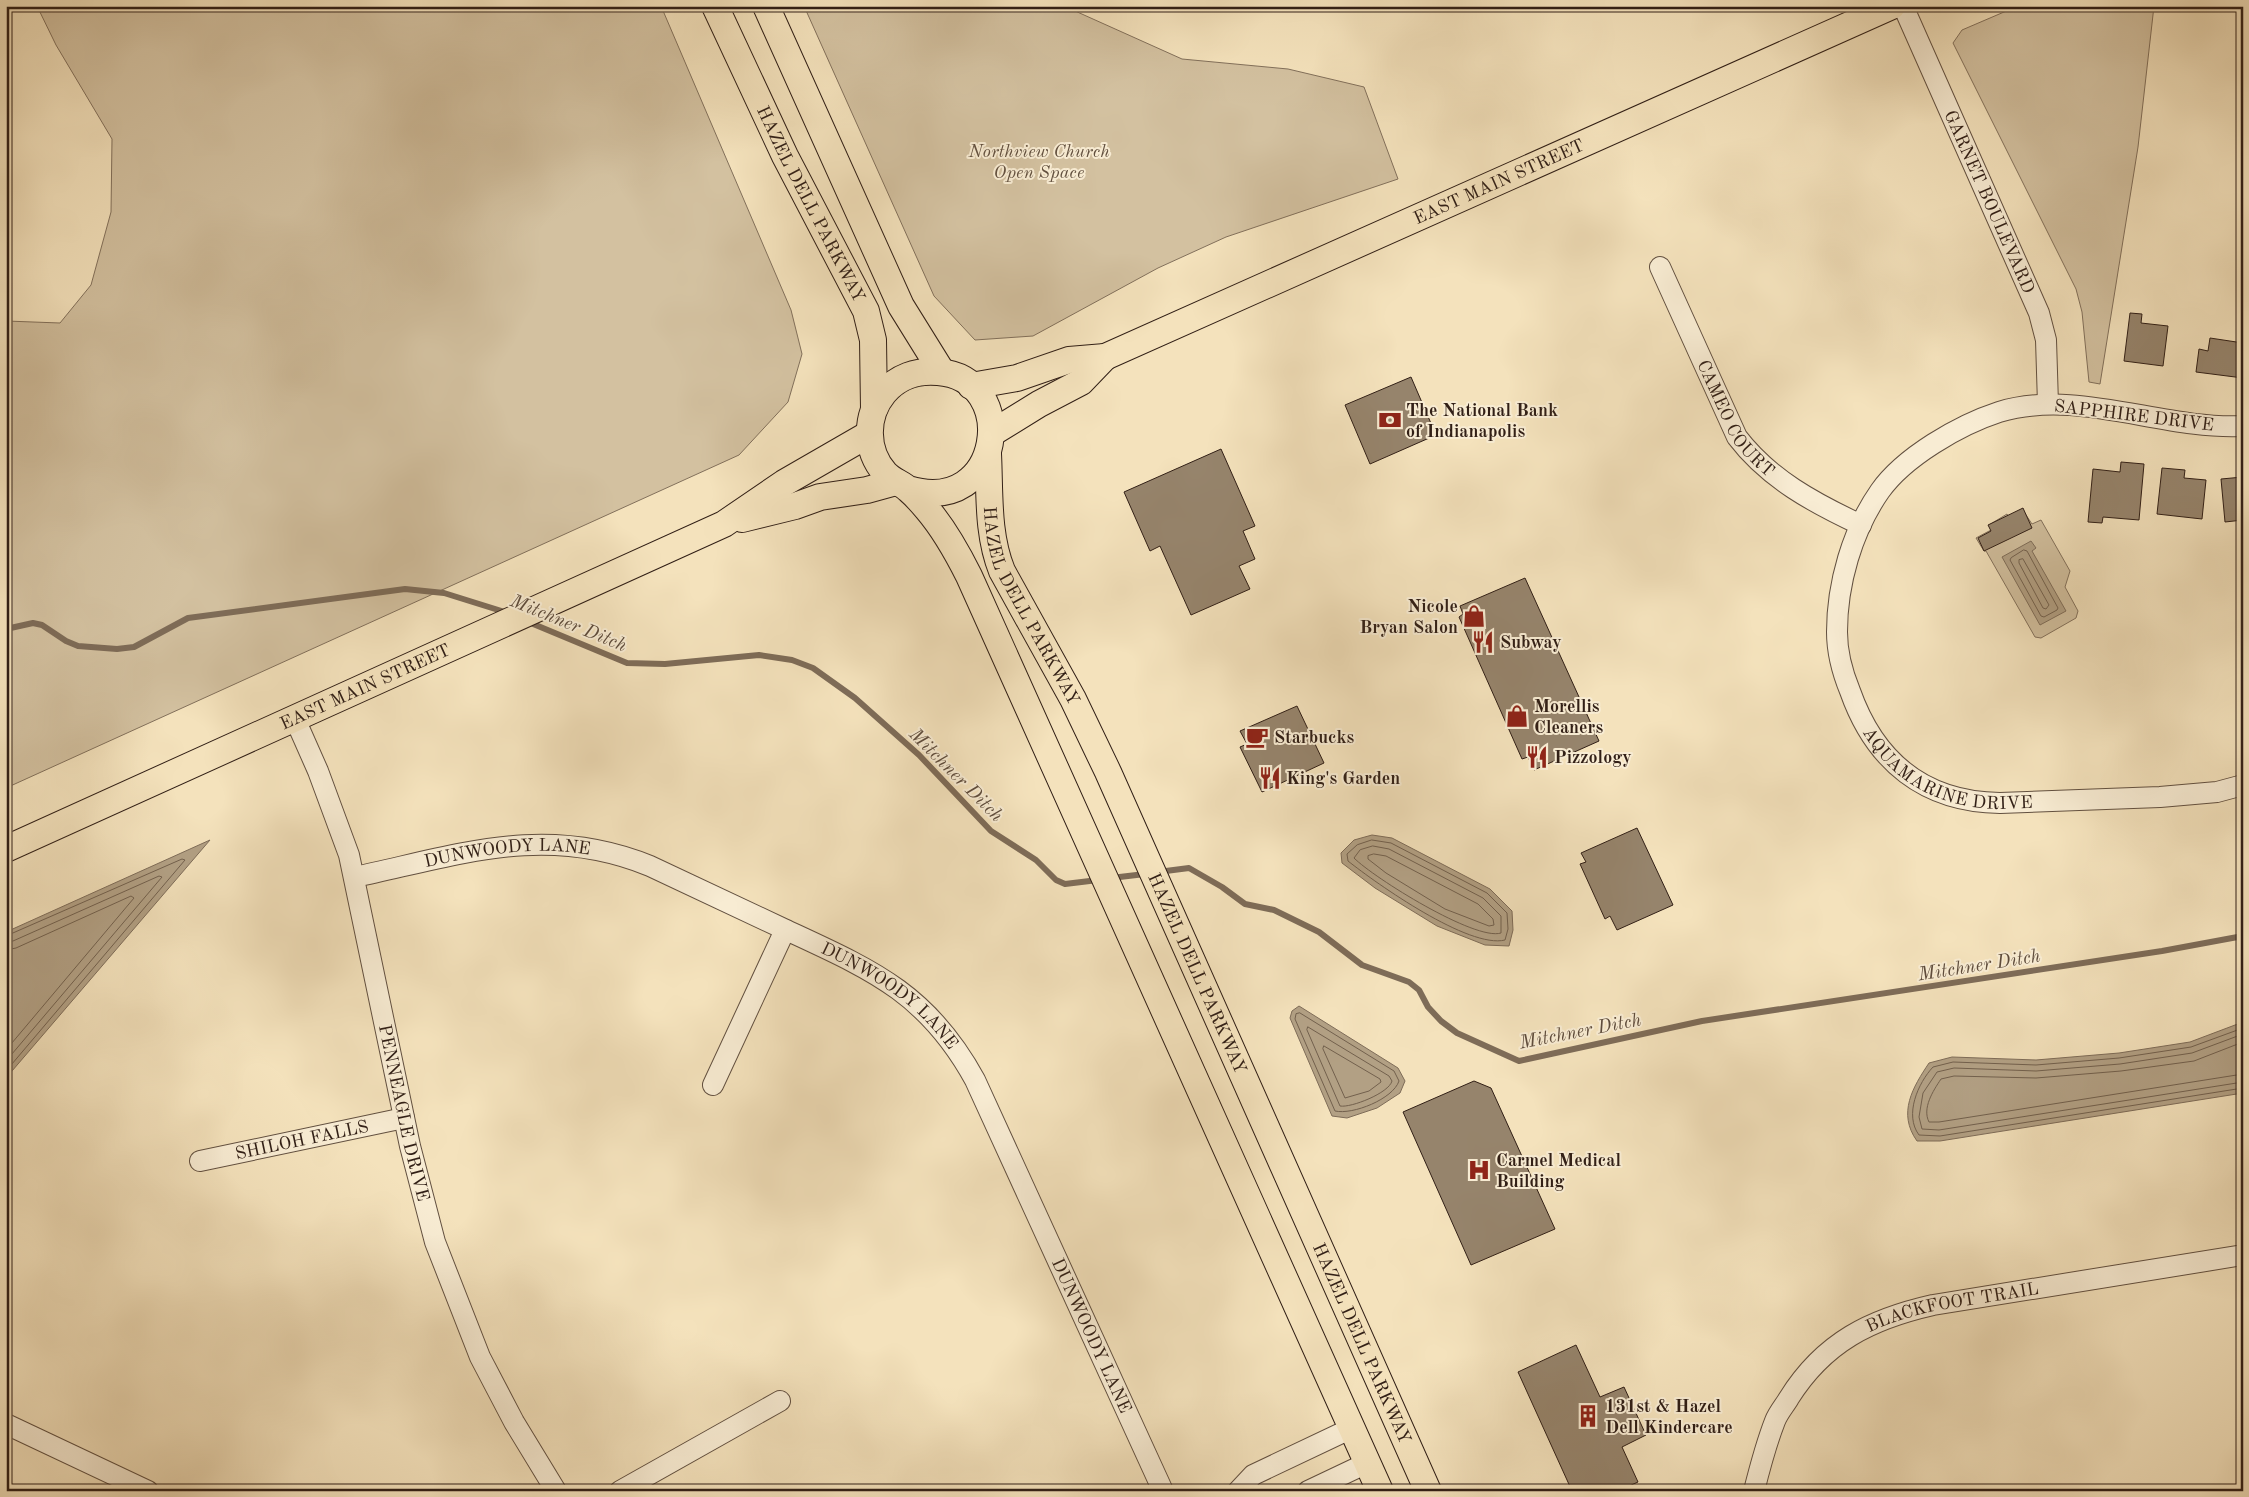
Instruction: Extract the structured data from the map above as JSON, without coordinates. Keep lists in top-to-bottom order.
{
  "streets": {
    "main road": ["EAST MAIN STREET", "HAZEL DELL PARKWAY"],
    "street": [
      "GARNET BOULEVARD",
      "SAPPHIRE DRIVE",
      "CAMEO COURT",
      "AQUAMARINE DRIVE",
      "DUNWOODY LANE",
      "PENNEAGLE DRIVE",
      "SHILOH FALLS",
      "BLACKFOOT TRAIL"
    ]
  },
  "crossings": [
    ["EAST MAIN STREET", "HAZEL DELL PARKWAY"],
    ["EAST MAIN STREET", "PENNEAGLE DRIVE"],
    ["GARNET BOULEVARD", "SAPPHIRE DRIVE"],
    ["SAPPHIRE DRIVE", "CAMEO COURT"],
    ["SAPPHIRE DRIVE", "AQUAMARINE DRIVE"],
    ["CAMEO COURT", "AQUAMARINE DRIVE"],
    ["DUNWOODY LANE", "PENNEAGLE DRIVE"],
    ["PENNEAGLE DRIVE", "SHILOH FALLS"]
  ],
  "water": ["Mitchner Ditch"],
  "parks": ["Northview Church Open Space"],
  "places": {
    "bank": ["The National Bank of Indianapolis"],
    "shop": ["Nicole Bryan Salon", "Morellis Cleaners"],
    "restaurant": ["Subway", "Pizzology", "King's Garden"],
    "cafe": ["Starbucks"],
    "hospital": ["Carmel Medical Building"],
    "building": ["131st & Hazel Dell Kindercare"]
  }
}
